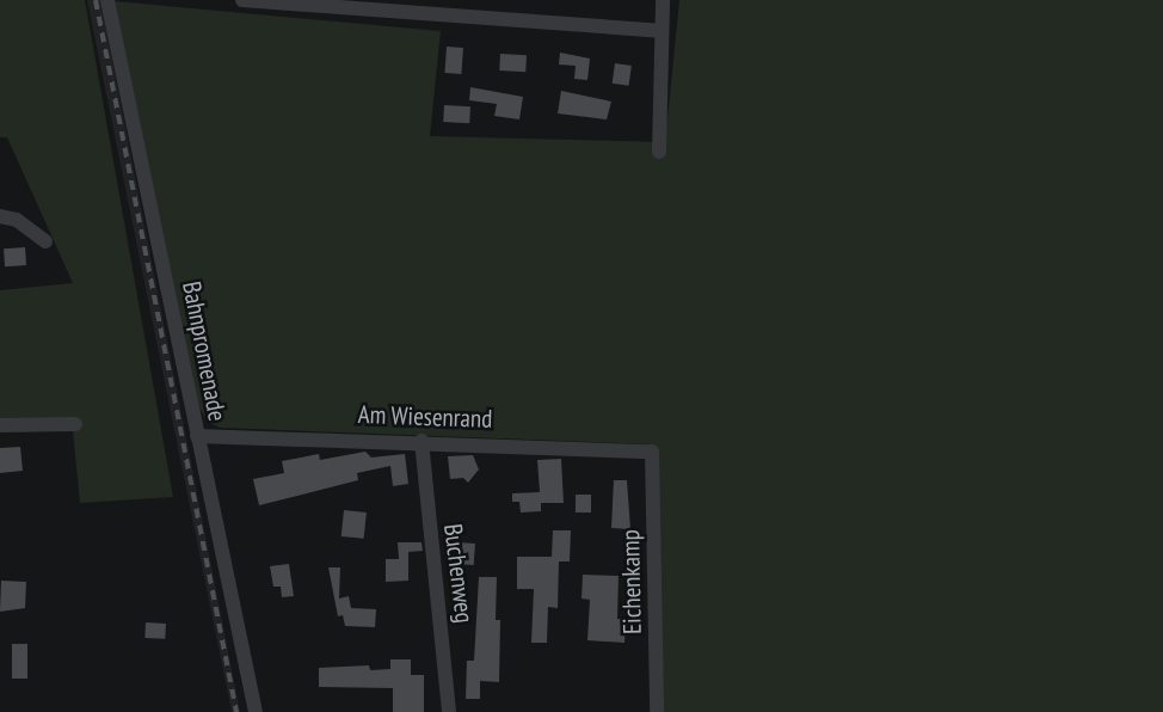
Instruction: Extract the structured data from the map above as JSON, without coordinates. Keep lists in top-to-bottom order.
{
  "streets": {
    "street": [
      "Bahnpromenade",
      "Am Wiesenrand",
      "Buchenweg",
      "Eichenkamp"
    ]
  },
  "crossings": [
    ["Bahnpromenade", "Am Wiesenrand"],
    ["Am Wiesenrand", "Buchenweg"],
    ["Am Wiesenrand", "Eichenkamp"]
  ]
}
